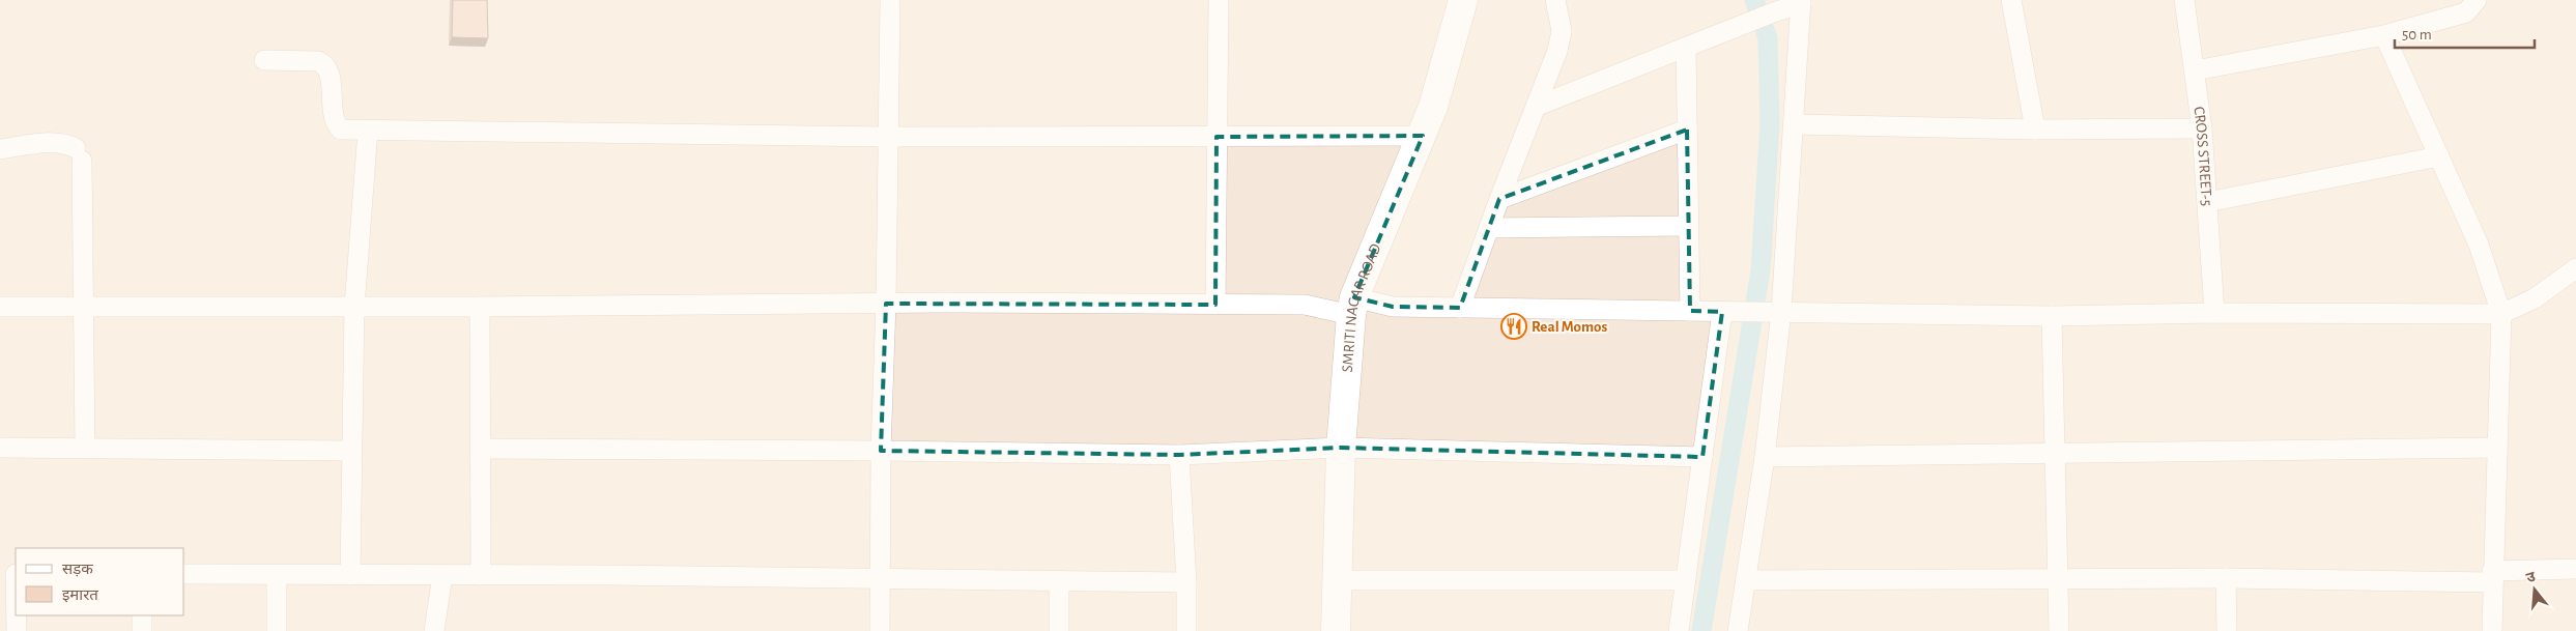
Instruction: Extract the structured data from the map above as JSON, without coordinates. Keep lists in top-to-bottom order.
{
  "streets": {
    "main road": ["SMRITI NAGAR ROAD"],
    "street": ["CROSS STREET-5"]
  },
  "places": {
    "restaurant": ["Real Momos"]
  },
  "legend": ["सड़क", "इमारत"],
  "scale_bar": "50 m",
  "north": "top"
}
